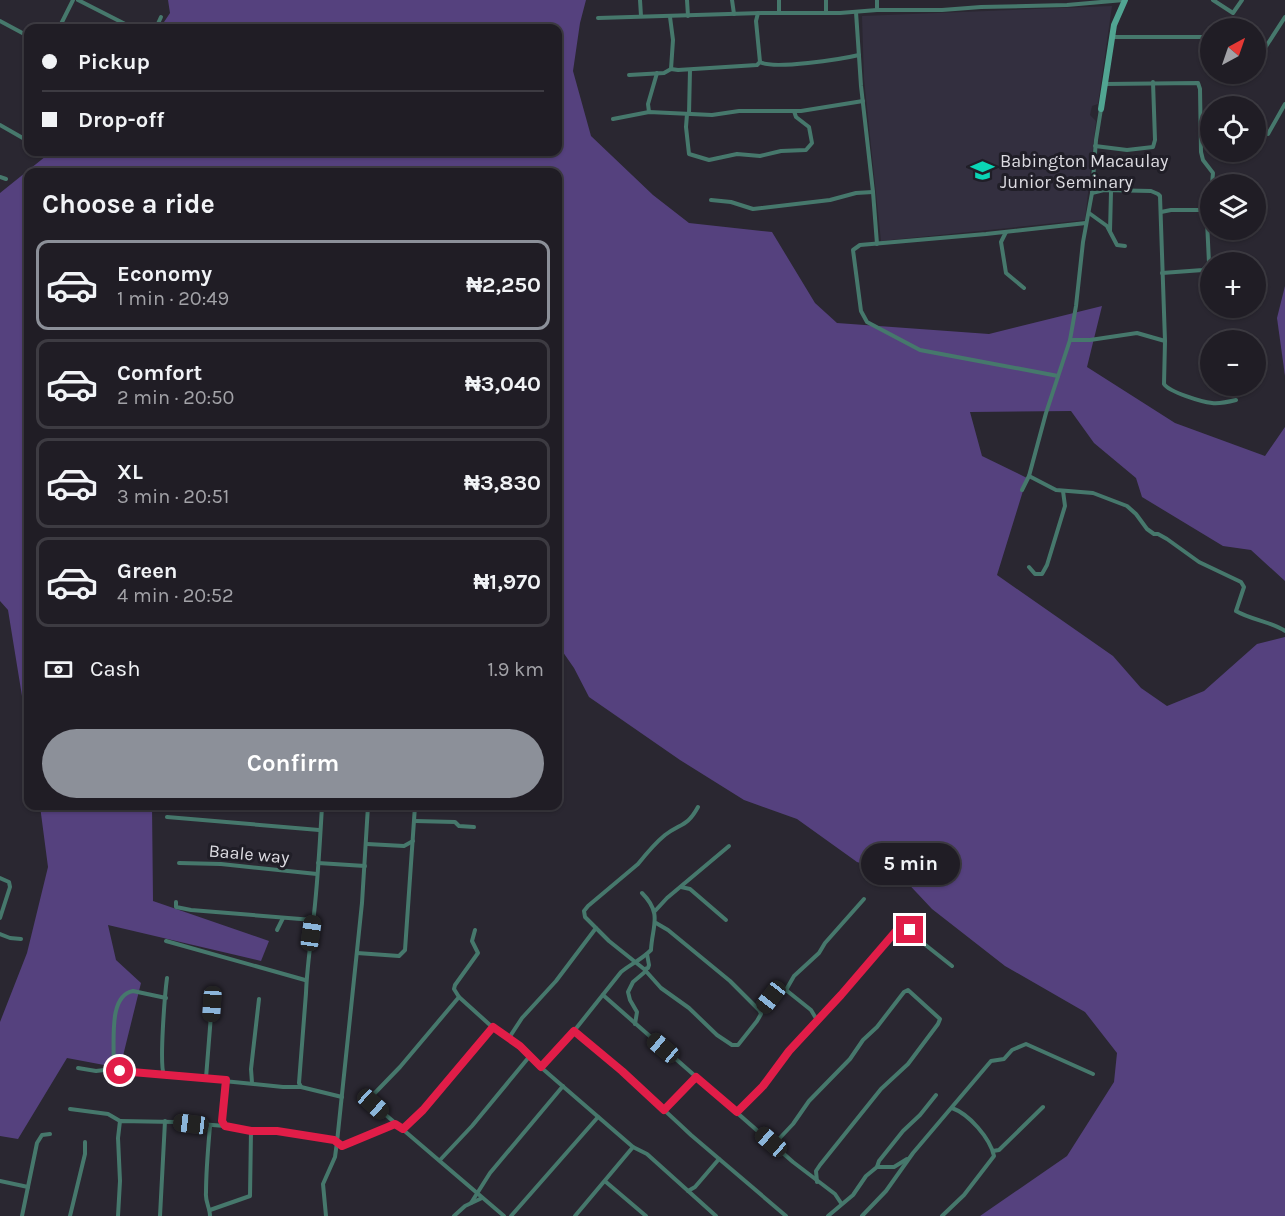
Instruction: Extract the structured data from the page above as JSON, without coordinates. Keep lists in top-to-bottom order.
{
  "streets": {
    "street": ["Baale way"]
  },
  "places": {
    "school or university": ["Babington Macaulay Junior Seminary"]
  },
  "north": "top right",
  "page": {
    "map_buttons": ["+", "−"],
    "banner": ["Pickup", "Drop-off"],
    "heading": "Choose a ride",
    "list": [
      {
        "name": "Economy",
        "note": "1 min · 20:49",
        "value": "₦2,250"
      },
      {
        "name": "Comfort",
        "note": "2 min · 20:50",
        "value": "₦3,040"
      },
      {
        "name": "XL",
        "note": "3 min · 20:51",
        "value": "₦3,830"
      },
      {
        "name": "Green",
        "note": "4 min · 20:52",
        "value": "₦1,970"
      }
    ],
    "pay": ["Cash", "1.9 km"],
    "buttons": "Confirm",
    "bubble": "5 min"
  }
}
